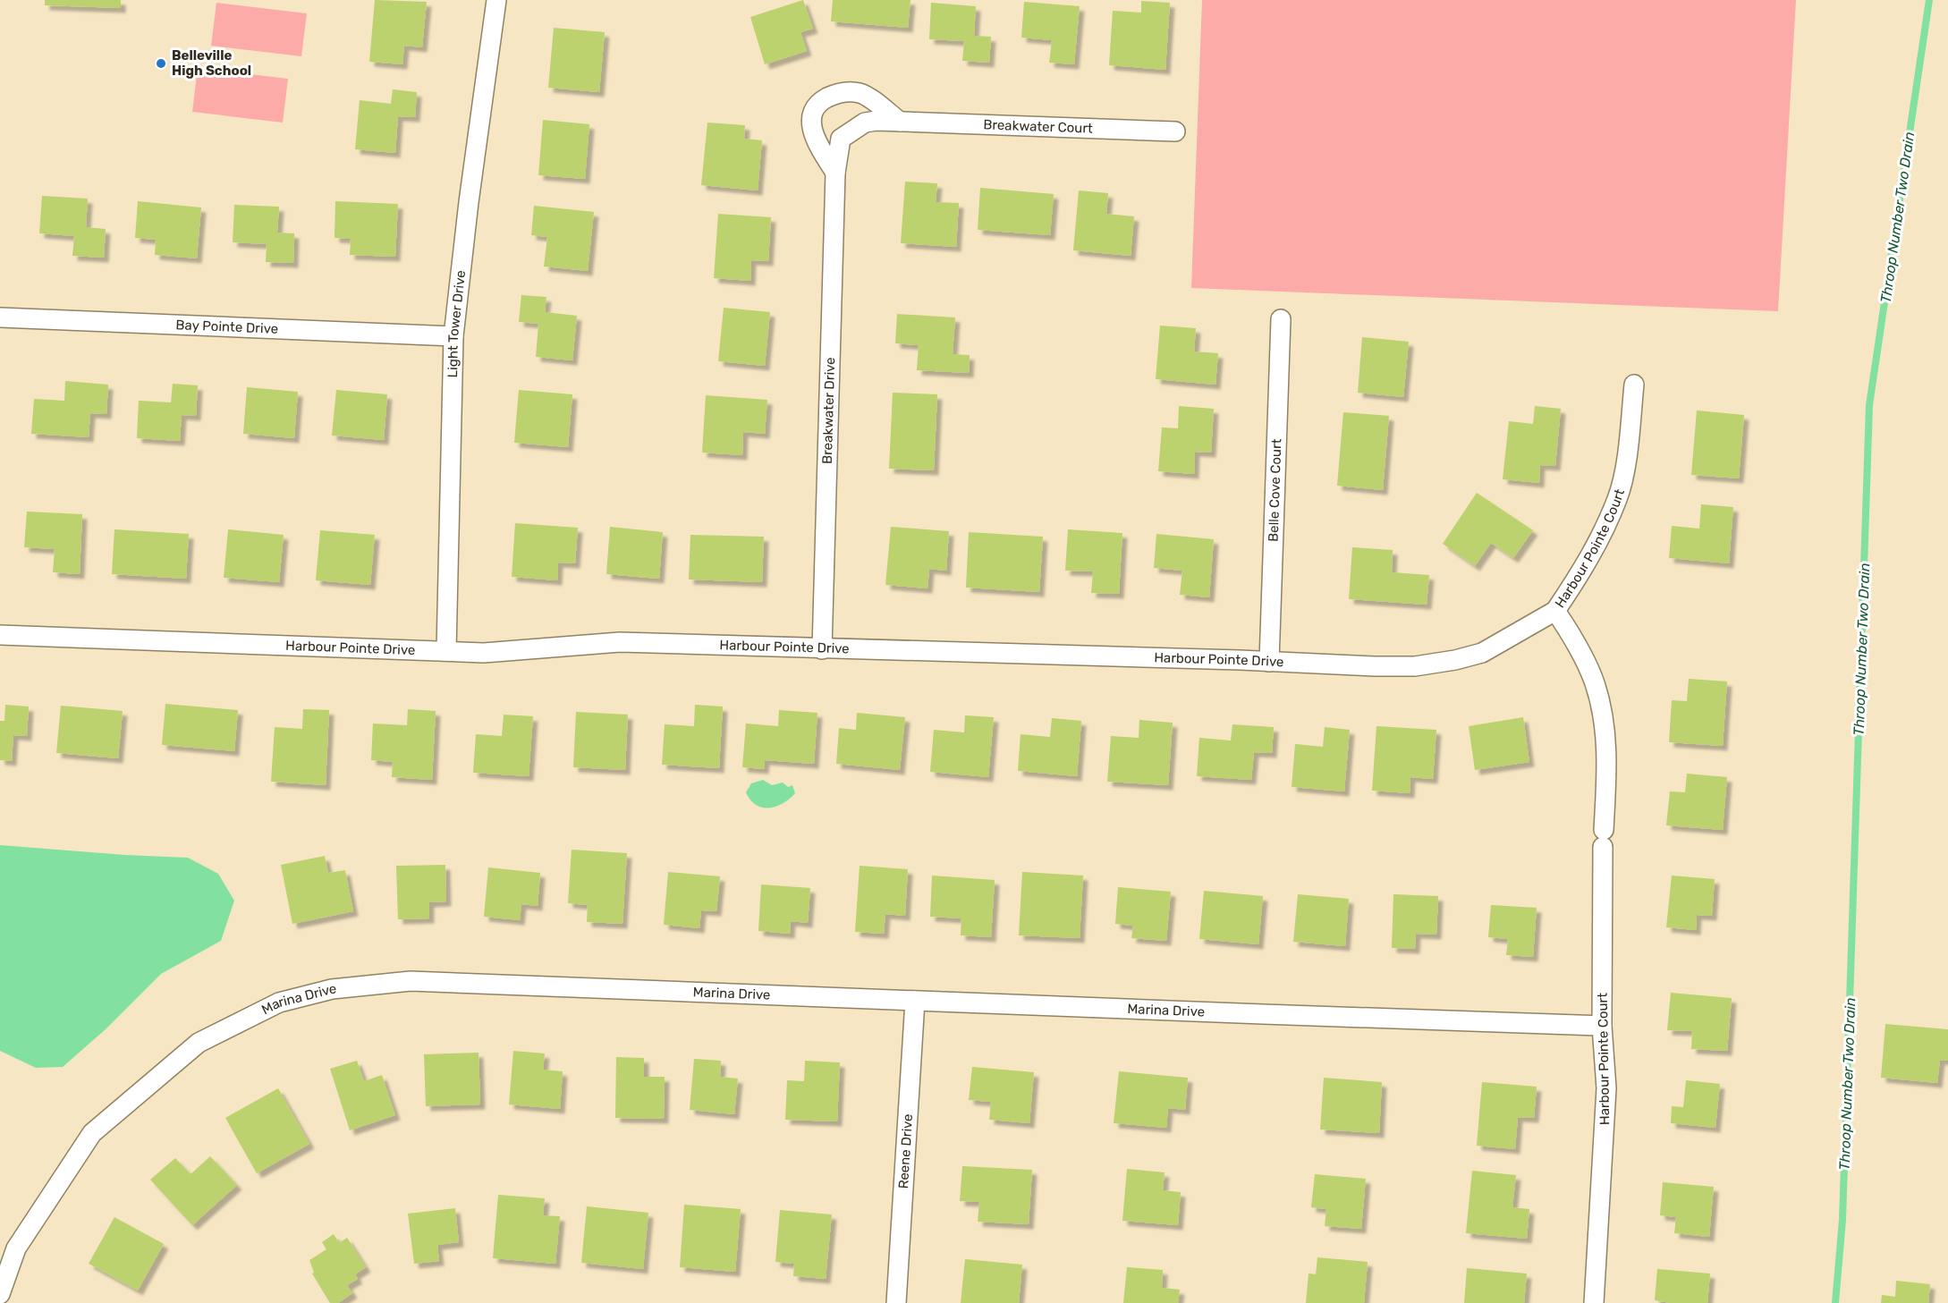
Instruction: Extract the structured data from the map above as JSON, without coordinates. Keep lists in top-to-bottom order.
{
  "streets": {
    "street": [
      "Breakwater Court",
      "Light Tower Drive",
      "Bay Pointe Drive",
      "Breakwater Drive",
      "Belle Cove Court",
      "Harbour Pointe Court",
      "Harbour Pointe Drive",
      "Marina Drive",
      "Reene Drive"
    ]
  },
  "crossings": [
    ["Breakwater Court", "Breakwater Drive"],
    ["Light Tower Drive", "Bay Pointe Drive"],
    ["Light Tower Drive", "Harbour Pointe Drive"],
    ["Breakwater Drive", "Harbour Pointe Drive"],
    ["Belle Cove Court", "Harbour Pointe Drive"],
    ["Harbour Pointe Court", "Harbour Pointe Drive"],
    ["Harbour Pointe Court", "Marina Drive"],
    ["Marina Drive", "Reene Drive"]
  ],
  "water": ["Throop Number Two Drain"],
  "places": ["Belleville High School"]
}
